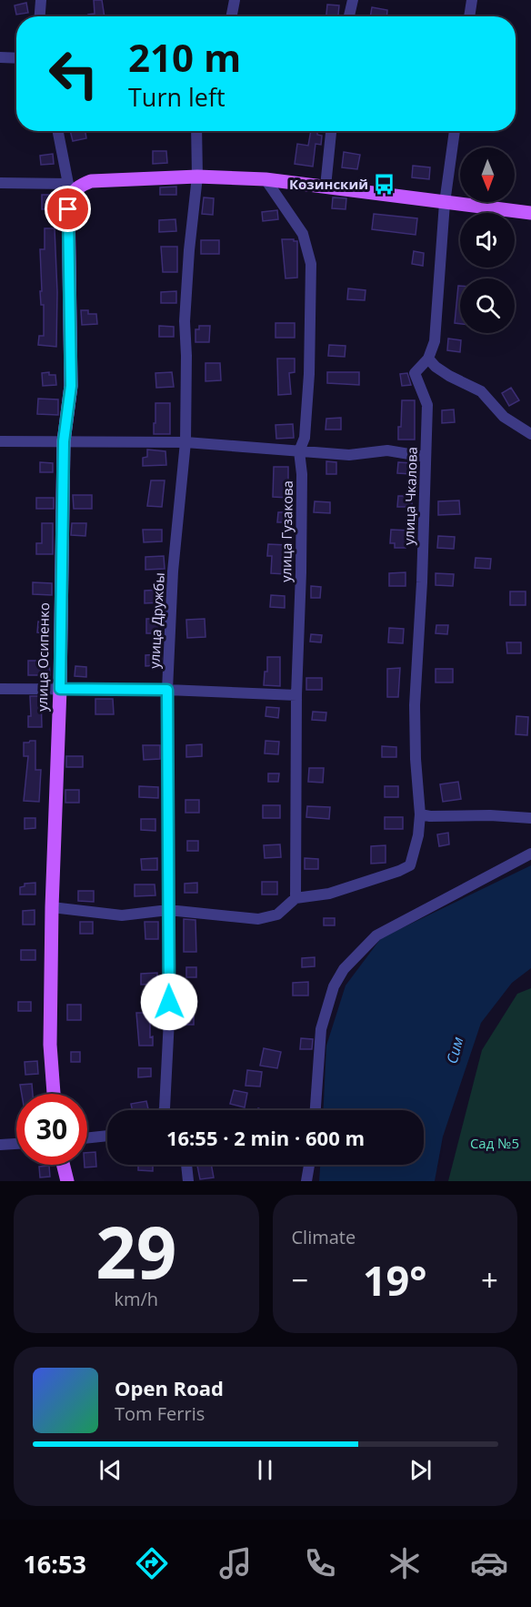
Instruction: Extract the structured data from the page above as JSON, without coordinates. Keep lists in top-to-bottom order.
{
  "streets": {
    "main road": ["улица Осипенко"],
    "street": ["улица Чкалова", "улица Гузакова", "улица Дружбы"]
  },
  "crossings": [
    ["улица Чкалова", "улица Гузакова"]
  ],
  "water": ["Сим"],
  "parks": ["Сад №5"],
  "places": {
    "bus stop": ["Козинский"]
  },
  "north": "bottom",
  "page": {
    "turn": ["210 m", "Turn left"],
    "limit": "30",
    "trip": "16:55 · 2 min · 600 m",
    "tile": [
      ["29", "km/h"],
      "Climate"
    ],
    "heat": ["−", "19°", "+"],
    "song": ["Open Road", "Tom Ferris"],
    "tabs": "16:53"
  }
}
